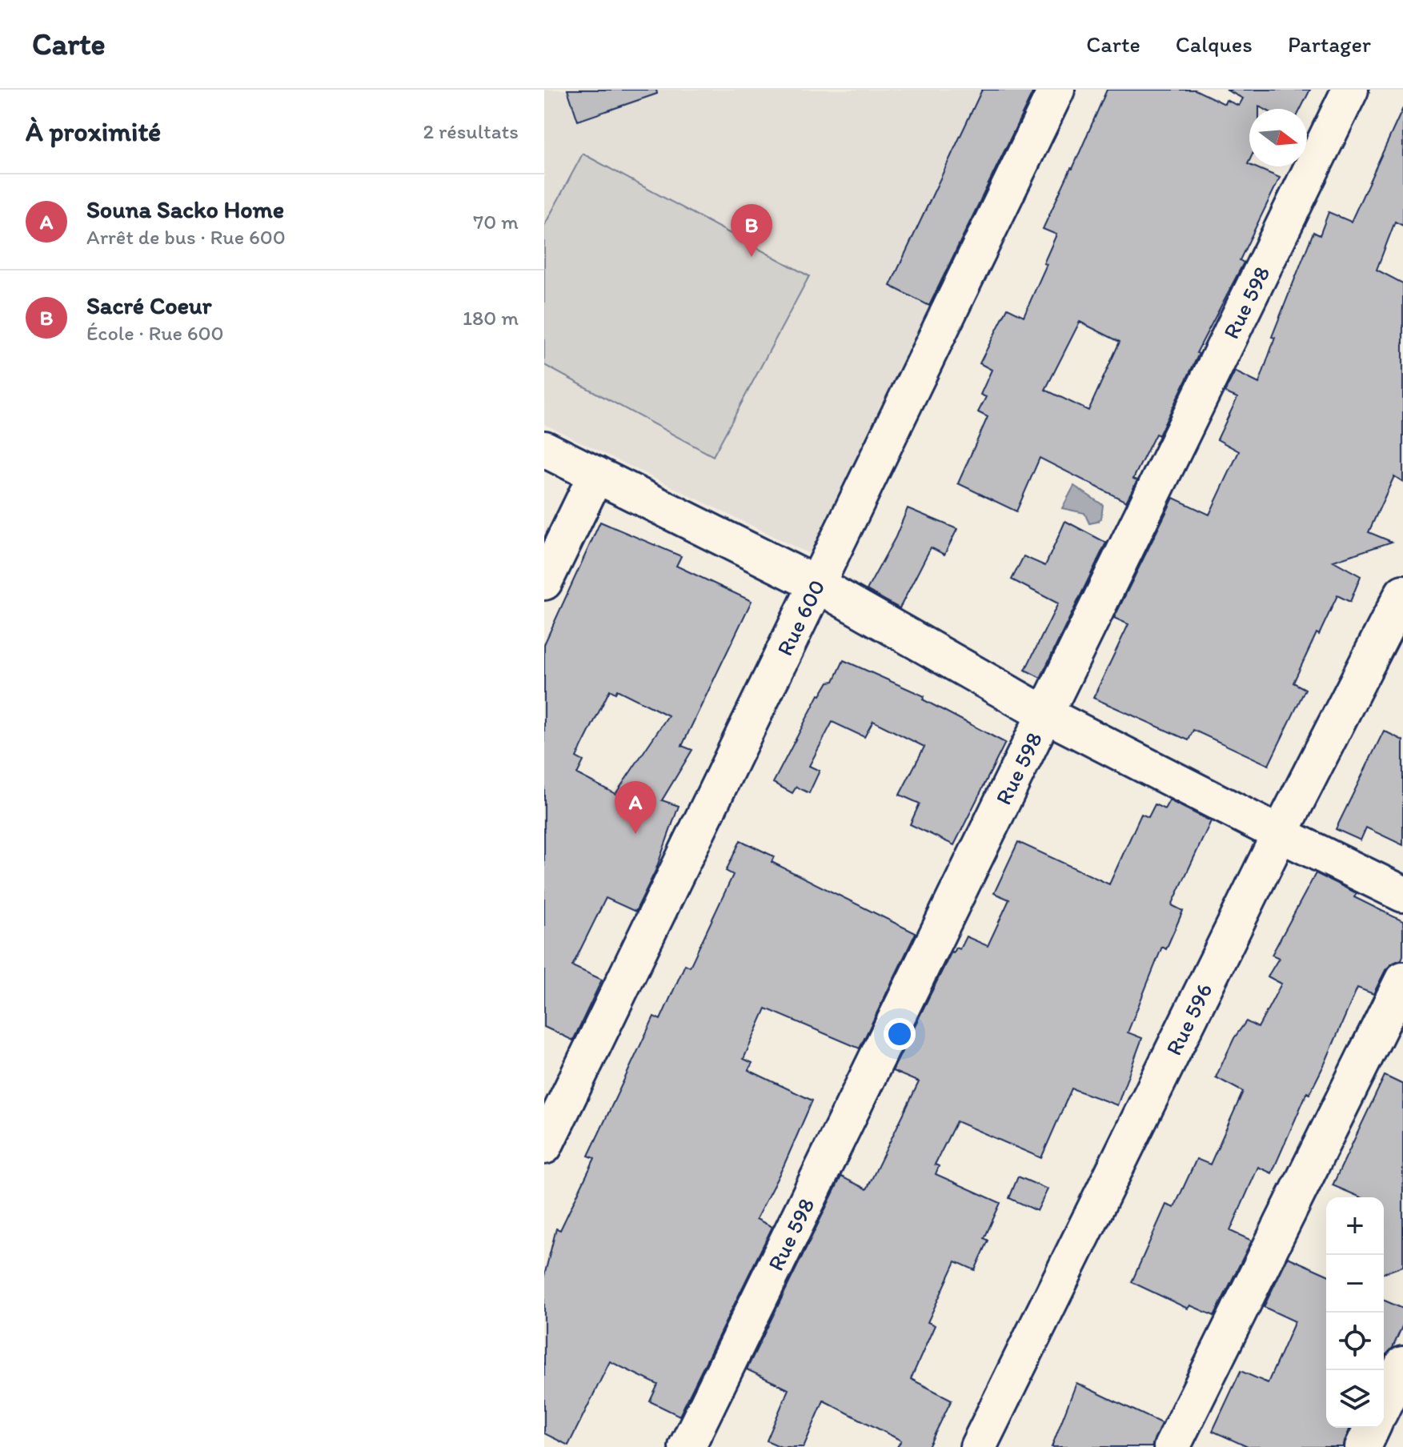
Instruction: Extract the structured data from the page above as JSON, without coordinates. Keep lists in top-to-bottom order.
{
  "streets": {
    "street": ["Rue 598", "Rue 600", "Rue 596"]
  },
  "north": "right",
  "page": {
    "header": "Carte",
    "nav": ["Carte", "Calques", "Partager"],
    "heading": ["À proximité", "2 résultats"],
    "list": [
      {
        "mark": "A",
        "name": "Souna Sacko Home",
        "note": "Arrêt de bus · Rue 600",
        "value": "70 m"
      },
      {
        "mark": "B",
        "name": "Sacré Coeur",
        "note": "École · Rue 600",
        "value": "180 m"
      }
    ],
    "pins": ["B", "A"],
    "map_buttons": ["+", "−"]
  }
}
